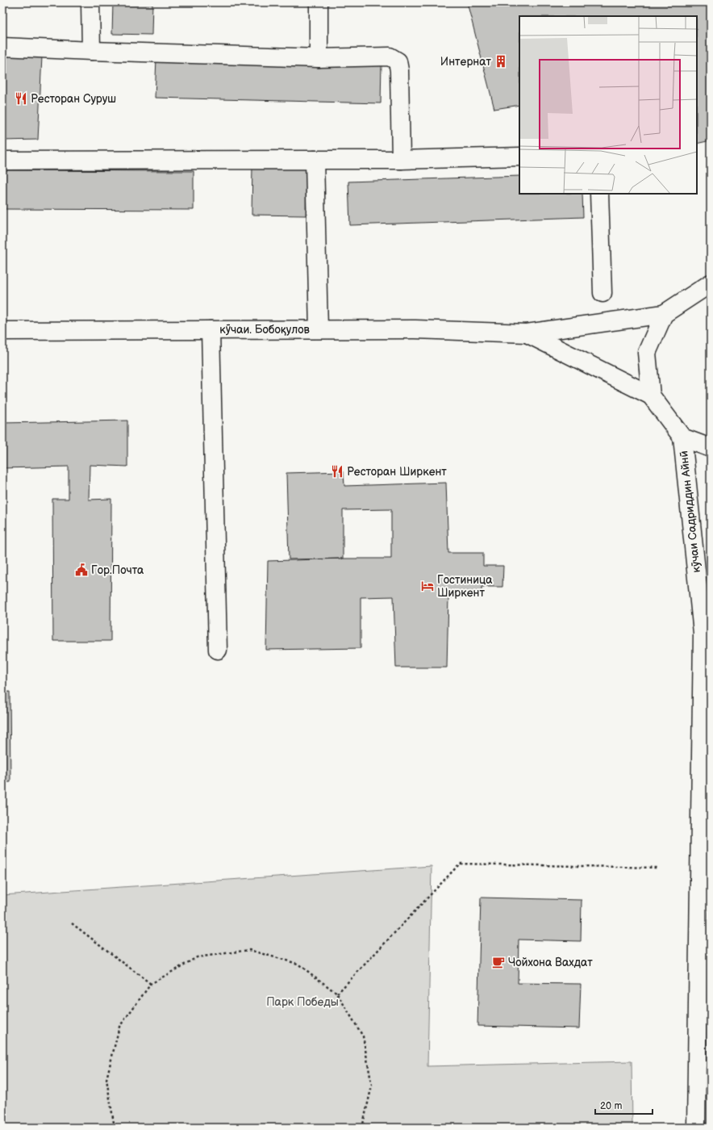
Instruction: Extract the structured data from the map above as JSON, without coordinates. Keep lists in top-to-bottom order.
{
  "streets": {
    "street": ["кӯчаи. Бобоқулов", "кӯчаи Садриддин Айнӣ"]
  },
  "parks": ["Парк Победы"],
  "places": {
    "building": ["Интернат"],
    "restaurant": ["Ресторан Суруш", "Ресторан Ширкент"],
    "public building": ["Гор.Почта"],
    "hotel": ["Гостиница Ширкент"],
    "cafe": ["Чойхона Вахдат"]
  },
  "scale_bar": "20 m"
}
